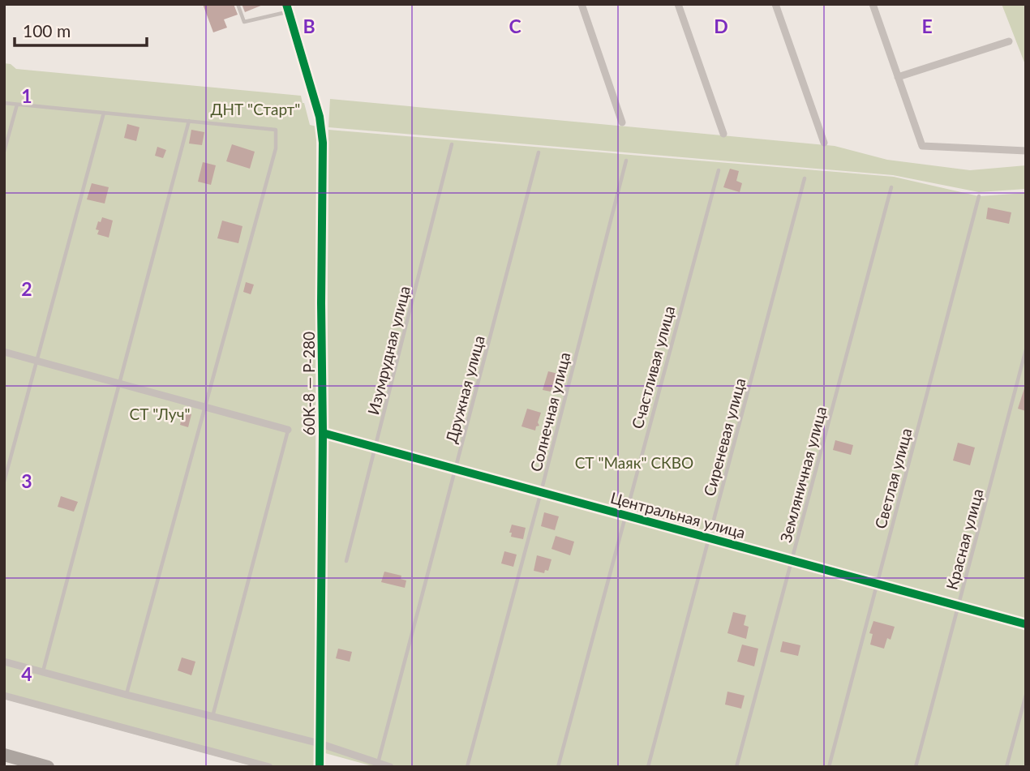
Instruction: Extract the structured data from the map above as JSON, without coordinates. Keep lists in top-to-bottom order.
{
  "streets": {
    "street": ["60К-8 — Р-280", "Центральная улица"],
    "lane": [
      "Изумрудная улица",
      "Счастливая улица",
      "Дружная улица",
      "Солнечная улица",
      "Сиреневая улица",
      "Земляничная улица",
      "Светлая улица",
      "Красная улица"
    ]
  },
  "crossings": [
    ["Изумрудная улица", "Центральная улица"],
    ["Счастливая улица", "Центральная улица"],
    ["60К-8 — Р-280", "Центральная улица"],
    ["Дружная улица", "Центральная улица"],
    ["Солнечная улица", "Центральная улица"],
    ["Сиреневая улица", "Центральная улица"],
    ["Земляничная улица", "Центральная улица"],
    ["Светлая улица", "Центральная улица"],
    ["Центральная улица", "Красная улица"]
  ],
  "parks": ["ДНТ \"Старт\"", "СТ \"Луч\"", "СТ \"Маяк\" СКВО"],
  "scale_bar": "100 m",
  "grid": {
    "columns": [
      "B",
      "C",
      "D",
      "E"
    ],
    "rows": [
      "1",
      "2",
      "3",
      "4"
    ]
  }
}
